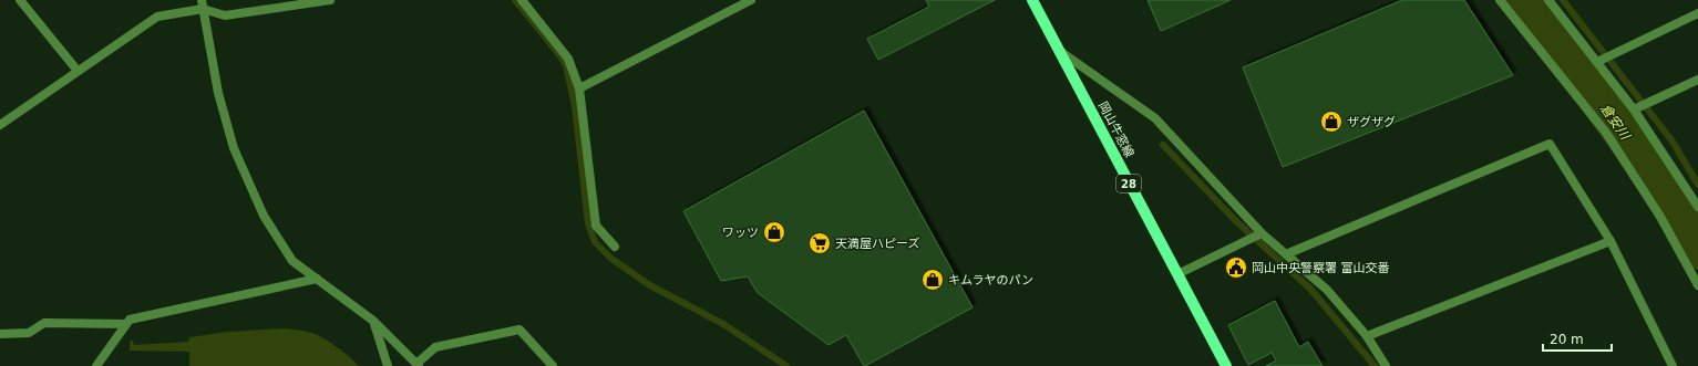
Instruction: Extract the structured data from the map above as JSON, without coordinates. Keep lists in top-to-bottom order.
{
  "streets": {
    "main road": ["岡山牛窓線", "28"]
  },
  "water": ["倉安川"],
  "places": {
    "shop": ["ザグザグ", "ワッツ", "キムラヤのパン"],
    "supermarket": ["天満屋ハピーズ"],
    "public building": ["岡山中央警察署 富山交番"]
  },
  "scale_bar": "20 m"
}
